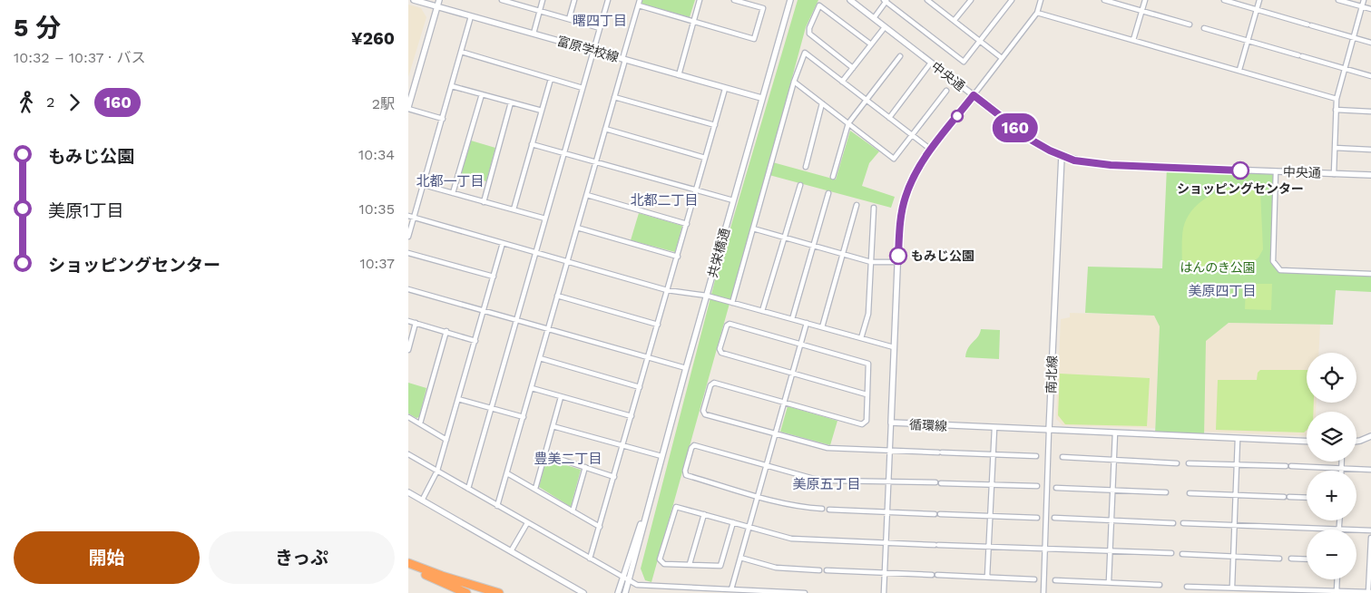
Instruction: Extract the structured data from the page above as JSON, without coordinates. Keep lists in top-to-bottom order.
{
  "streets": {
    "street": [
      "富原学校線",
      "中央通",
      "共栄橋通",
      "南北線",
      "循環線"
    ]
  },
  "crossings": [
    ["富原学校線", "共栄橋通"],
    ["中央通", "南北線"],
    ["中央通", "循環線"],
    ["南北線", "循環線"]
  ],
  "districts": [
    "曙四丁目",
    "北都一丁目",
    "北都二丁目",
    "美原四丁目",
    "豊美二丁目",
    "美原五丁目"
  ],
  "parks": ["はんのき公園"],
  "places": ["ショッピングセンター", "もみじ公園"],
  "lines": ["bus line 160"],
  "page": {
    "heading": ["5 分", "10:32 – 10:37 · バス", "¥260"],
    "on_map": "160",
    "legs": ["2", "160", "2駅"],
    "list": [
      {
        "name": "もみじ公園",
        "value": "10:34"
      },
      {
        "name": "美原1丁目",
        "value": "10:35"
      },
      {
        "name": "ショッピングセンター",
        "value": "10:37"
      }
    ],
    "map_buttons": ["+", "−"],
    "buttons": ["開始", "きっぷ"]
  }
}
